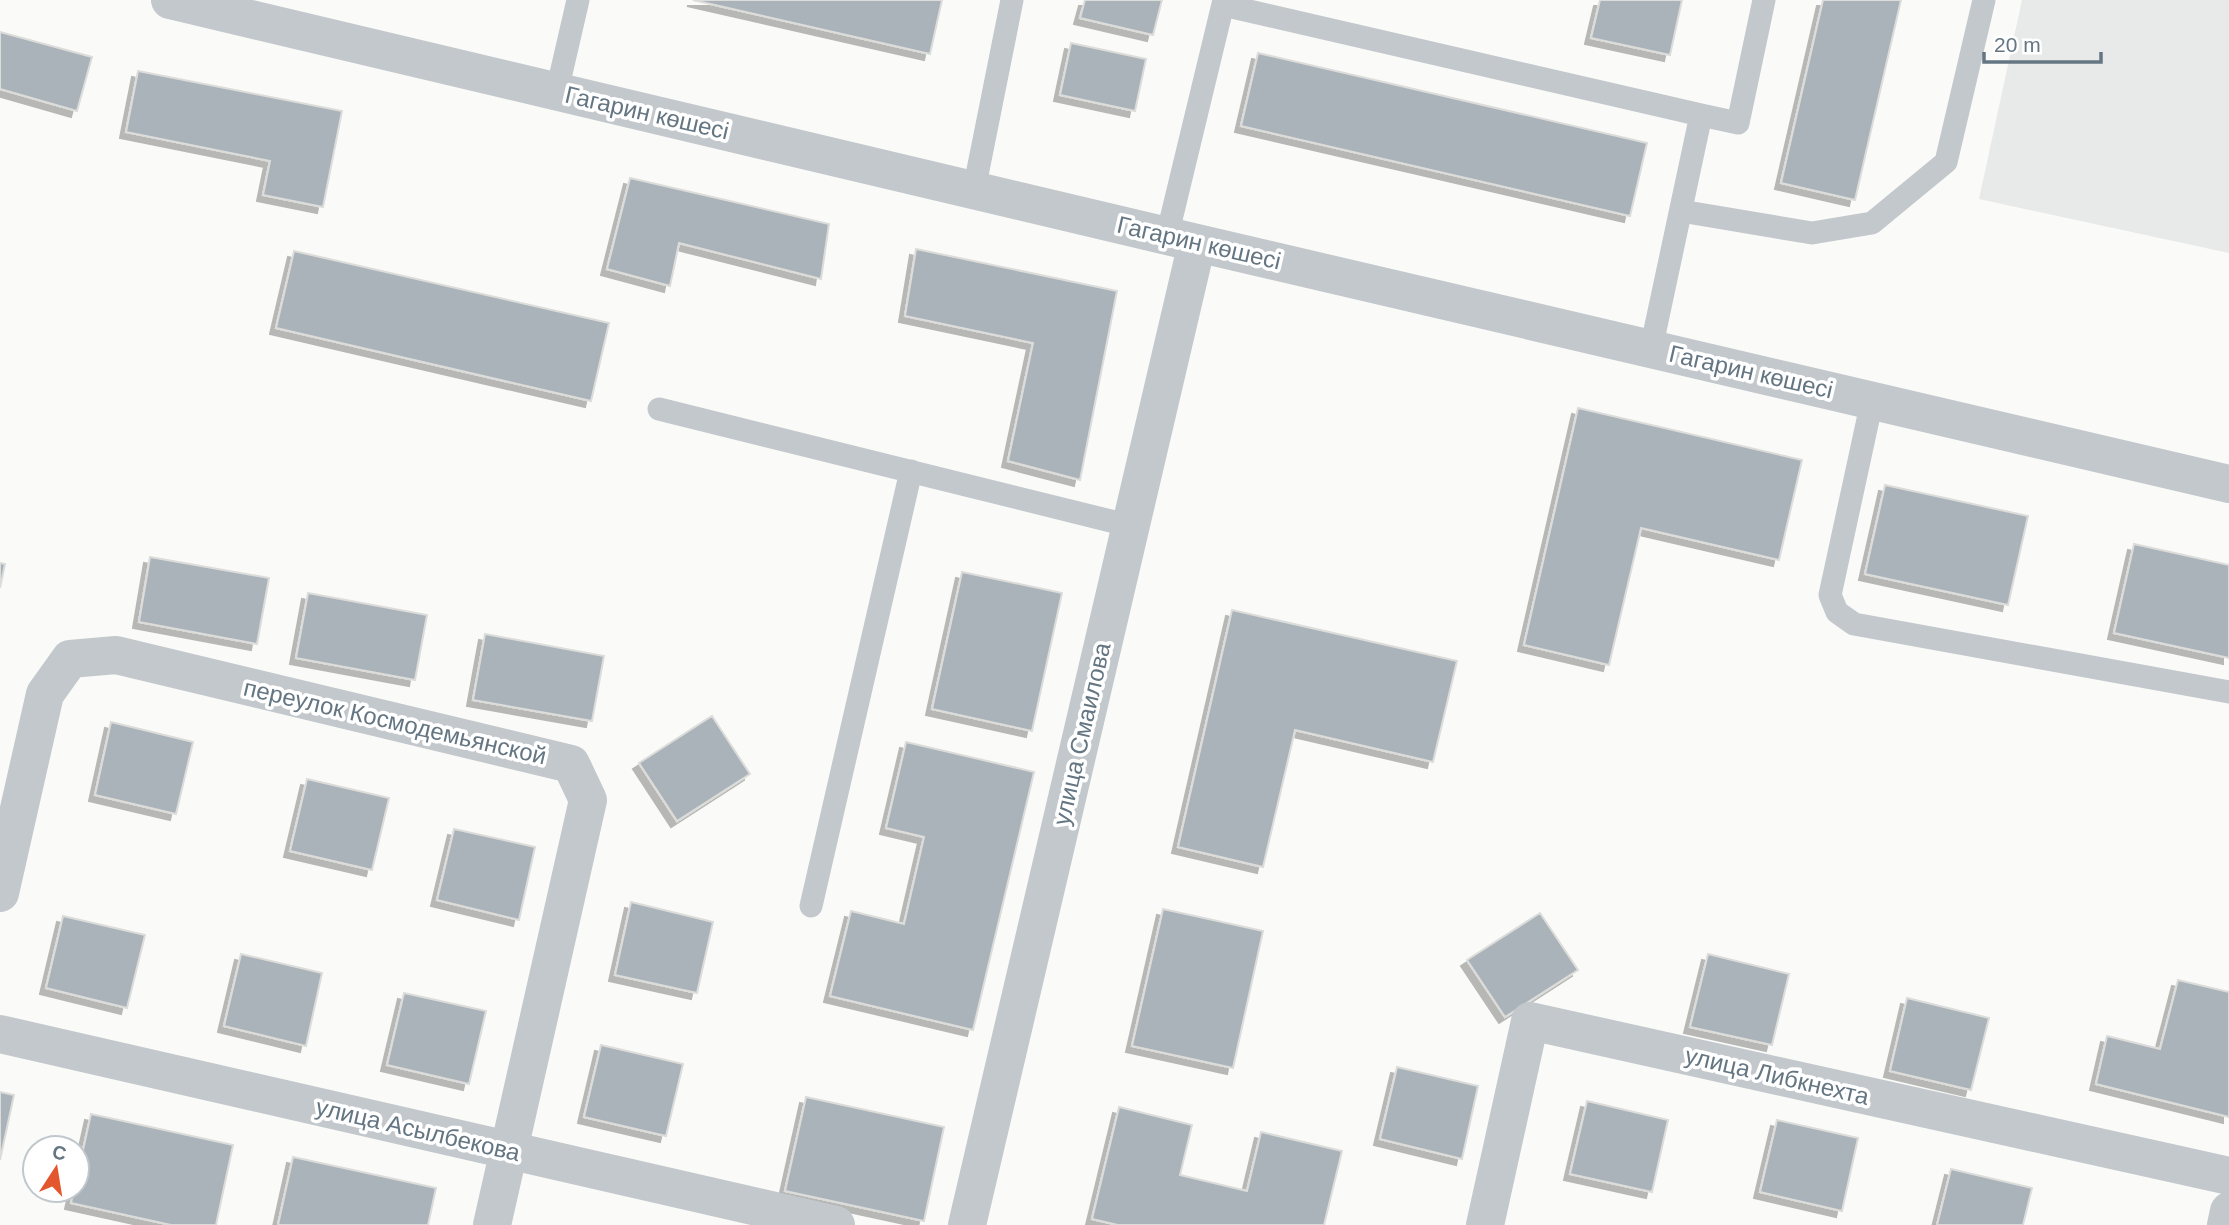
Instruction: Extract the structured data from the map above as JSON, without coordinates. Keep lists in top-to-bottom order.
{
  "streets": {
    "street": [
      "Гагарин көшесі",
      "переулок Космодемьянской",
      "улица Смаилова",
      "улица Либкнехта",
      "улица Асылбекова"
    ]
  },
  "crossings": [
    ["Гагарин көшесі", "улица Смаилова"],
    ["переулок Космодемьянской", "улица Асылбекова"]
  ],
  "scale_bar": "20 m",
  "north": "top"
}
